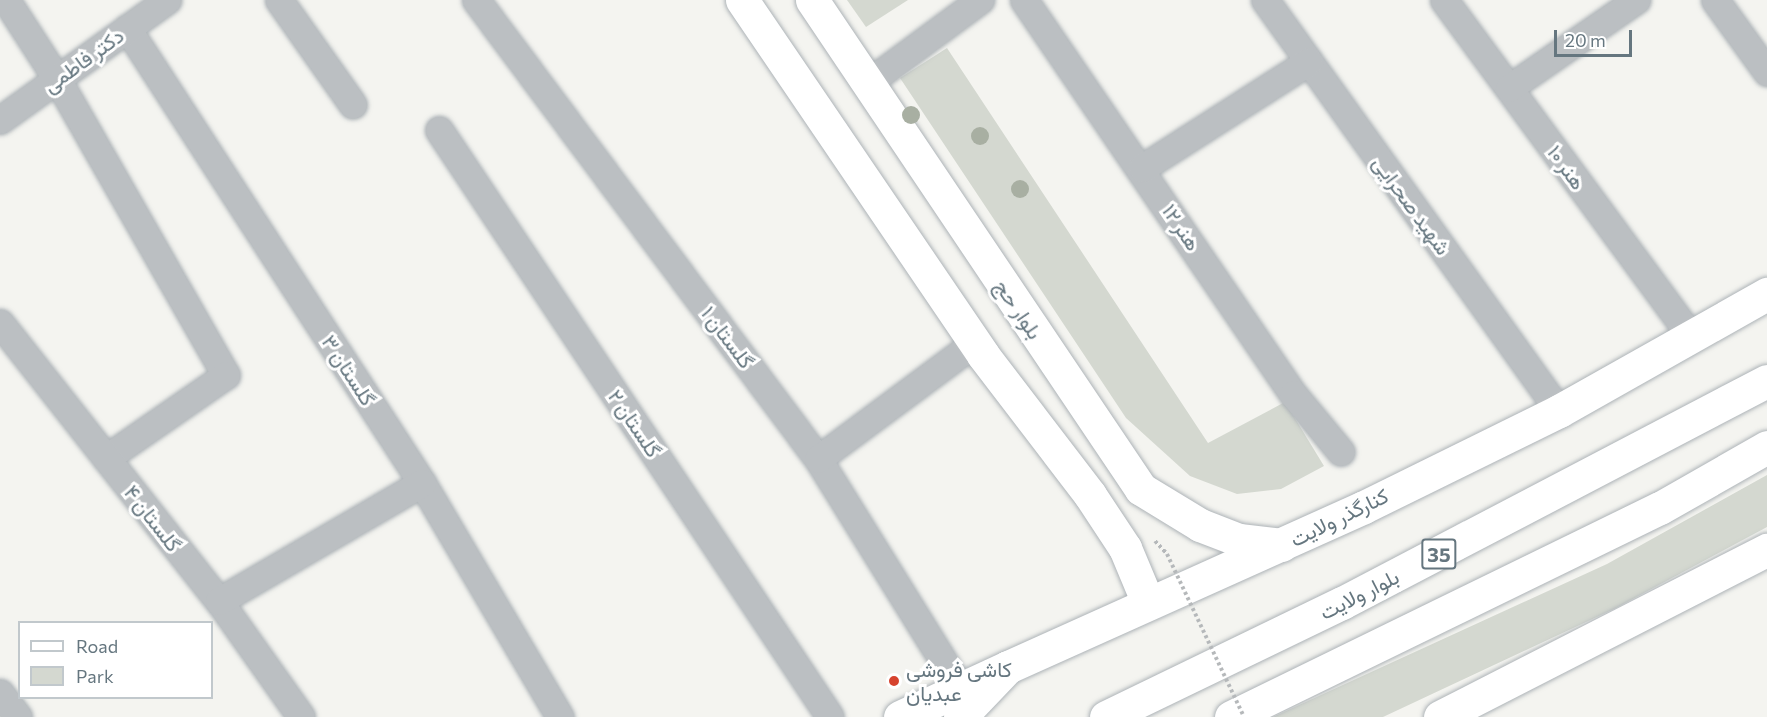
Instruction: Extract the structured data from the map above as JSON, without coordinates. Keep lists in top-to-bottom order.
{
  "streets": {
    "main road": [
      "بلوار حج",
      "کنارگذر ولایت",
      "35",
      "بلوار ولایت"
    ],
    "street": [
      "دکتر فاطمی",
      "هنر ۱۰",
      "شهید صحرایی",
      "هنر ۱۲",
      "گلستان ۱",
      "گلستان ۳",
      "گلستان ۲",
      "گلستان ۴"
    ]
  },
  "crossings": [
    ["دکتر فاطمی", "گلستان ۳"],
    ["هنر ۱۰", "کنارگذر ولایت"],
    ["شهید صحرایی", "کنارگذر ولایت"],
    ["بلوار حج", "کنارگذر ولایت"],
    ["گلستان ۱", "کنارگذر ولایت"]
  ],
  "places": ["کاشی فروشی عبدیان"],
  "legend": ["Road", "Park"],
  "scale_bar": "20 m"
}
